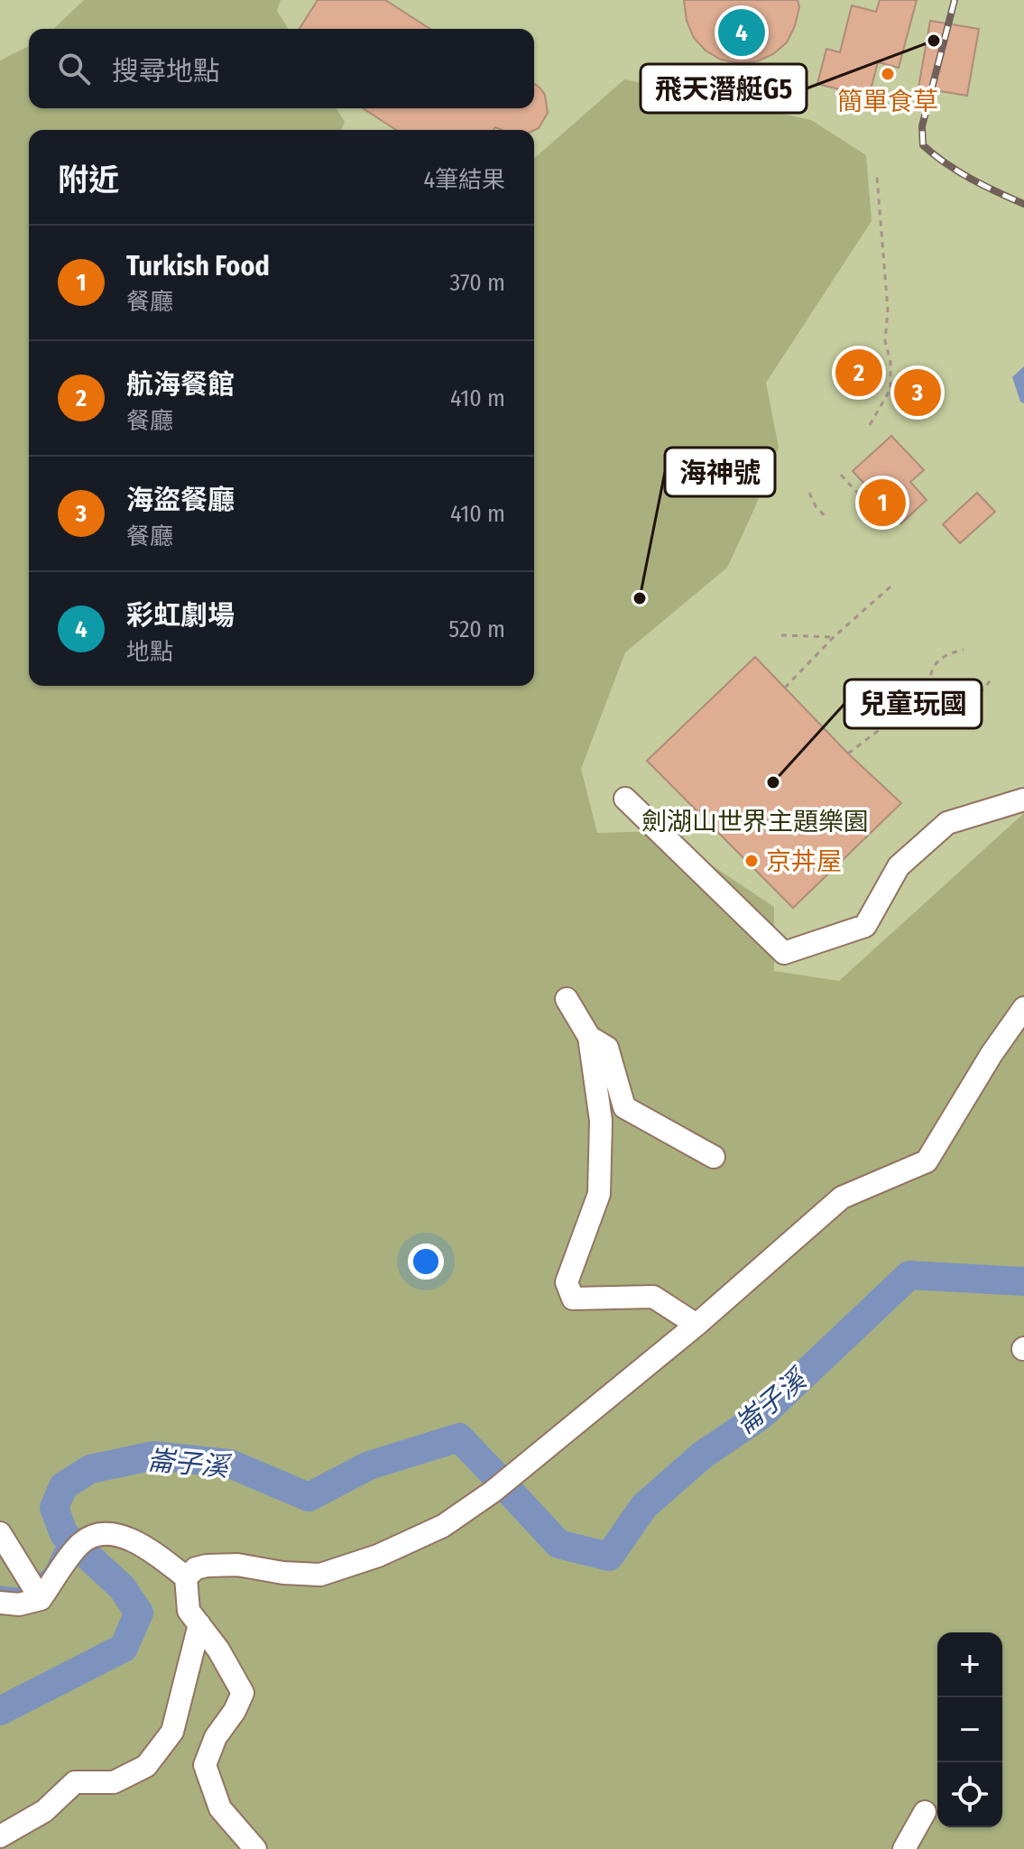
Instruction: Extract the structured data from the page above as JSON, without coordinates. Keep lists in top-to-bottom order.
{
  "water": ["崙子溪"],
  "parks": ["劍湖山世界主題樂園"],
  "places": [
    "飛天潛艇G5",
    "簡單食草",
    "海神號",
    "兒童玩國",
    "京丼屋"
  ],
  "page": {
    "pins": [
      "4",
      "2",
      "3",
      "1"
    ],
    "search": "搜尋地點",
    "heading": ["附近", "4筆結果"],
    "list": [
      {
        "mark": "1",
        "name": "Turkish Food",
        "note": "餐廳",
        "value": "370 m"
      },
      {
        "mark": "2",
        "name": "航海餐館",
        "note": "餐廳",
        "value": "410 m"
      },
      {
        "mark": "3",
        "name": "海盜餐廳",
        "note": "餐廳",
        "value": "410 m"
      },
      {
        "mark": "4",
        "name": "彩虹劇場",
        "note": "地點",
        "value": "520 m"
      }
    ],
    "map_buttons": ["+", "−"]
  }
}
